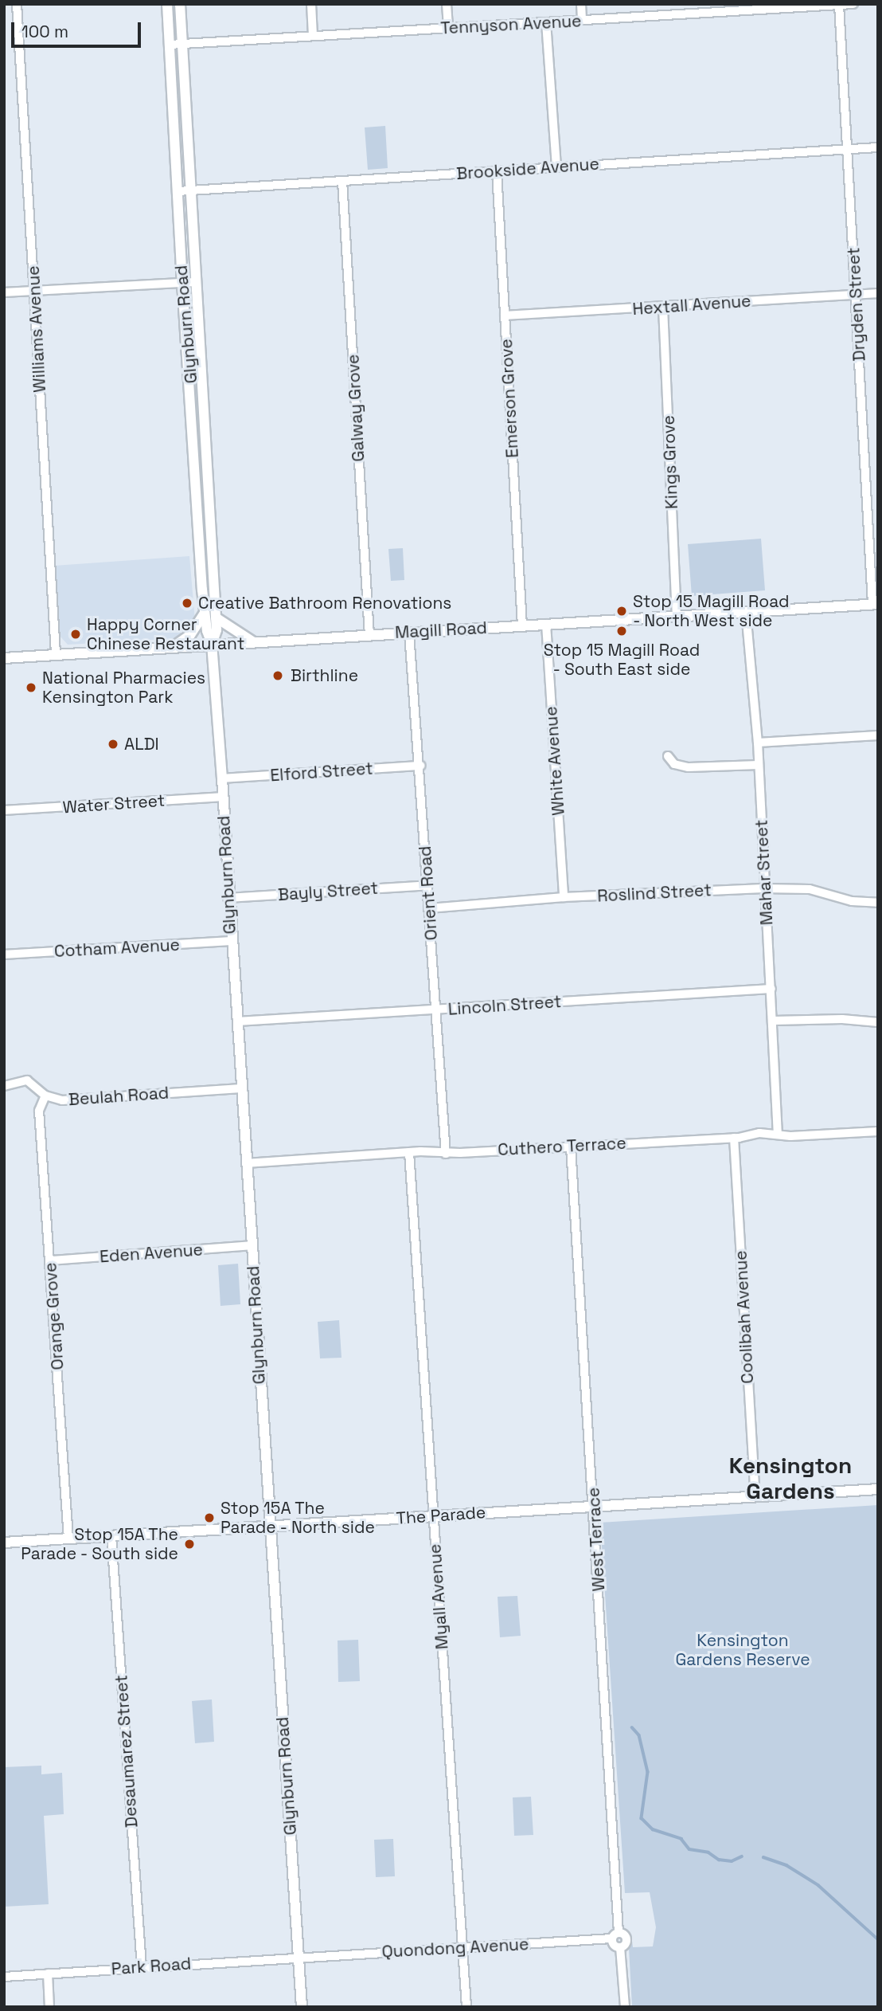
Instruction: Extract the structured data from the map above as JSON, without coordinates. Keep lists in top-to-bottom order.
{
  "streets": {
    "main road": ["Glynburn Road", "Magill Road", "The Parade"],
    "street": [
      "Tennyson Avenue",
      "Brookside Avenue",
      "Dryden Street",
      "Hextall Avenue",
      "Williams Avenue",
      "Emerson Grove",
      "Galway Grove",
      "Kings Grove",
      "White Avenue",
      "Elford Street",
      "Water Street",
      "Mahar Street",
      "Bayly Street",
      "Orient Road",
      "Roslind Street",
      "Cotham Avenue",
      "Lincoln Street",
      "Beulah Road",
      "Cuthero Terrace",
      "Eden Avenue",
      "Orange Grove",
      "Coolibah Avenue",
      "West Terrace",
      "Myall Avenue",
      "Desaumarez Street",
      "Quondong Avenue",
      "Park Road"
    ]
  },
  "crossings": [
    ["Tennyson Avenue", "Dryden Street"],
    ["Tennyson Avenue", "Glynburn Road"],
    ["Brookside Avenue", "Dryden Street"],
    ["Brookside Avenue", "Glynburn Road"],
    ["Brookside Avenue", "Emerson Grove"],
    ["Brookside Avenue", "Galway Grove"],
    ["Dryden Street", "Hextall Avenue"],
    ["Dryden Street", "Magill Road"],
    ["Hextall Avenue", "Emerson Grove"],
    ["Hextall Avenue", "Kings Grove"],
    ["Glynburn Road", "Magill Road"],
    ["Glynburn Road", "Elford Street"],
    ["Glynburn Road", "Water Street"],
    ["Glynburn Road", "Bayly Street"],
    ["Glynburn Road", "Cotham Avenue"],
    ["Glynburn Road", "Lincoln Street"],
    ["Glynburn Road", "Beulah Road"],
    ["Glynburn Road", "Cuthero Terrace"],
    ["Glynburn Road", "Eden Avenue"],
    ["Glynburn Road", "The Parade"],
    ["Glynburn Road", "Quondong Avenue"],
    ["Glynburn Road", "Park Road"],
    ["Williams Avenue", "Magill Road"],
    ["Emerson Grove", "Magill Road"],
    ["Galway Grove", "Magill Road"],
    ["Kings Grove", "Magill Road"],
    ["Magill Road", "White Avenue"],
    ["Magill Road", "Mahar Street"],
    ["Magill Road", "Orient Road"],
    ["White Avenue", "Roslind Street"],
    ["Elford Street", "Orient Road"],
    ["Mahar Street", "Roslind Street"],
    ["Mahar Street", "Lincoln Street"],
    ["Mahar Street", "Cuthero Terrace"],
    ["Bayly Street", "Orient Road"],
    ["Orient Road", "Roslind Street"],
    ["Orient Road", "Lincoln Street"],
    ["Orient Road", "Cuthero Terrace"],
    ["Beulah Road", "Orange Grove"],
    ["Cuthero Terrace", "Coolibah Avenue"],
    ["Cuthero Terrace", "West Terrace"],
    ["Cuthero Terrace", "Myall Avenue"],
    ["Eden Avenue", "Orange Grove"],
    ["Orange Grove", "The Parade"],
    ["Coolibah Avenue", "The Parade"],
    ["The Parade", "West Terrace"],
    ["The Parade", "Myall Avenue"],
    ["The Parade", "Desaumarez Street"],
    ["Myall Avenue", "Quondong Avenue"],
    ["Desaumarez Street", "Park Road"],
    ["Quondong Avenue", "Park Road"]
  ],
  "districts": ["Kensington Gardens"],
  "parks": ["Kensington Gardens Reserve"],
  "places": [
    "Creative Bathroom Renovations",
    "Stop 15 Magill Road - North West side",
    "Stop 15 Magill Road - South East side",
    "Happy Corner Chinese Restaurant",
    "Birthline",
    "National Pharmacies Kensington Park",
    "ALDI",
    "Stop 15A The Parade - North side",
    "Stop 15A The Parade - South side"
  ],
  "scale_bar": "100 m"
}
